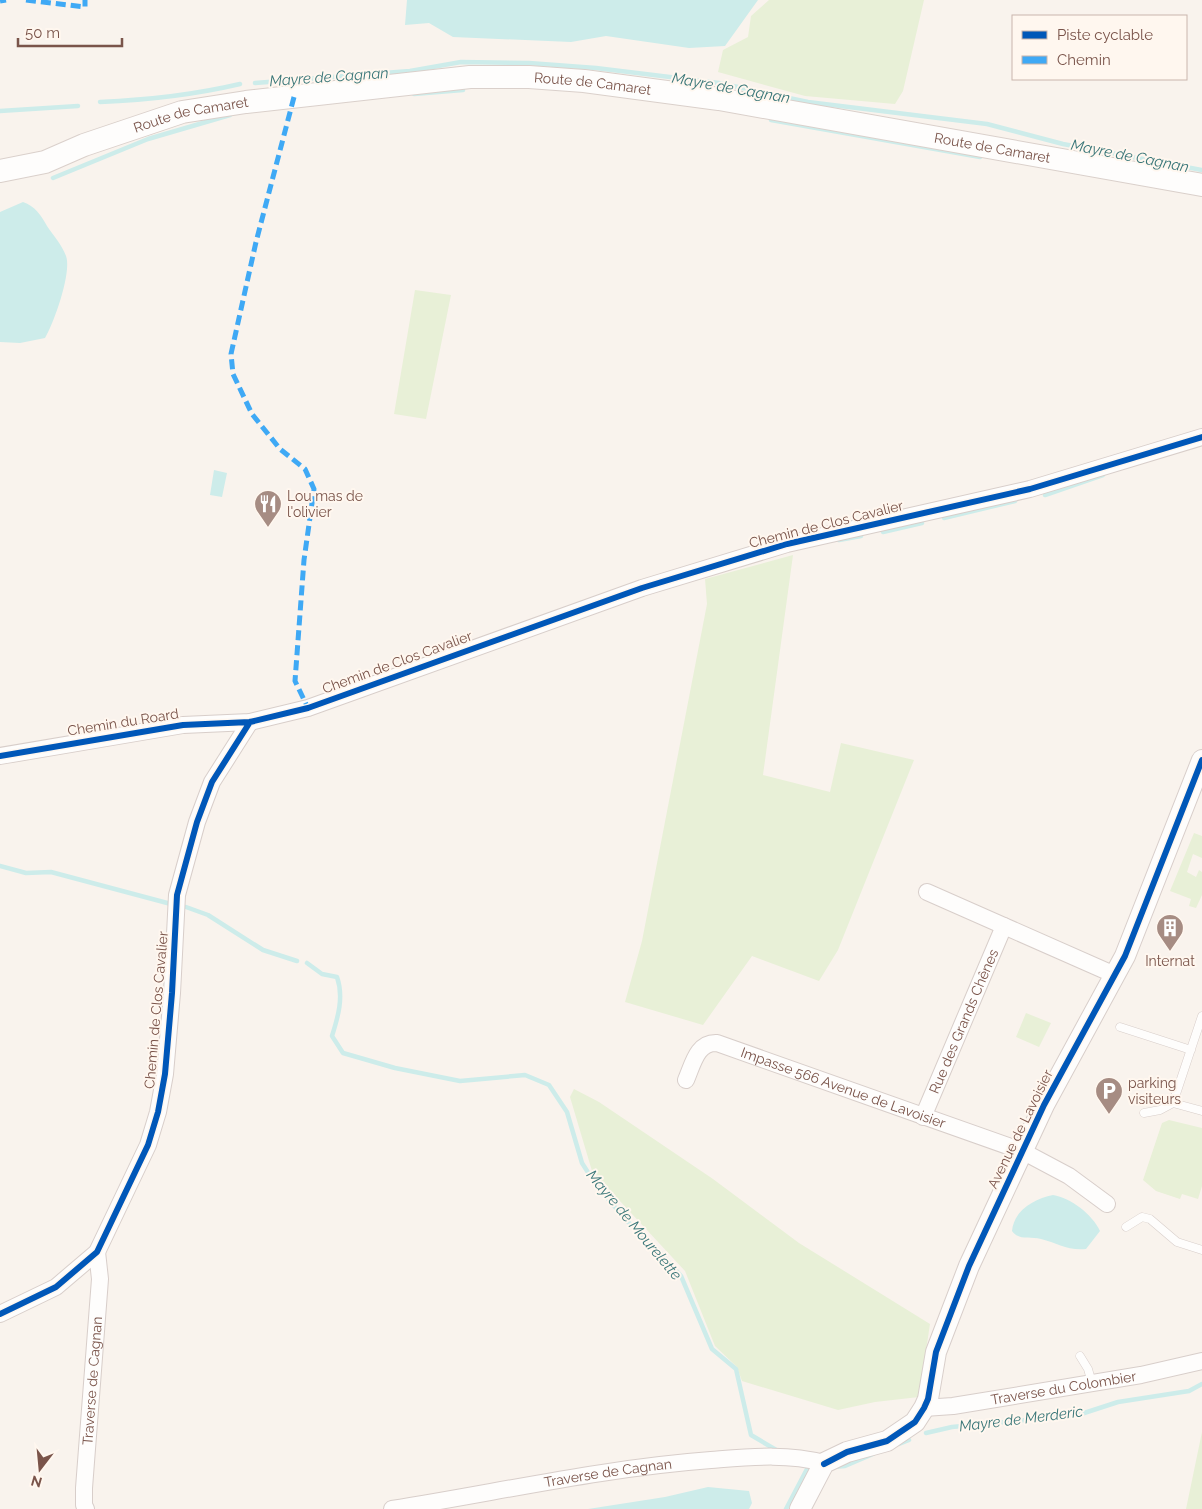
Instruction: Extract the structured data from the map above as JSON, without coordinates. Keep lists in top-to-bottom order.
{
  "streets": {
    "main road": ["Route de Camaret"],
    "street": [
      "Chemin de Clos Cavalier",
      "Chemin du Roard",
      "Rue des Grands Chênes",
      "Impasse 566 Avenue de Lavoisier",
      "Avenue de Lavoisier",
      "Traverse de Cagnan",
      "Traverse du Colombier"
    ]
  },
  "crossings": [
    ["Chemin de Clos Cavalier", "Chemin du Roard"],
    ["Chemin de Clos Cavalier", "Traverse de Cagnan"],
    ["Rue des Grands Chênes", "Impasse 566 Avenue de Lavoisier"],
    ["Impasse 566 Avenue de Lavoisier", "Avenue de Lavoisier"],
    ["Avenue de Lavoisier", "Traverse de Cagnan"],
    ["Avenue de Lavoisier", "Traverse du Colombier"]
  ],
  "water": ["Mayre de Cagnan", "Mayre de Mourelette", "Mayre de Merderic"],
  "places": {
    "restaurant": ["Lou mas de l'olivier"],
    "building": ["Internat"],
    "parking": ["parking visiteurs"]
  },
  "legend": ["Piste cyclable", "Chemin"],
  "scale_bar": "50 m",
  "north": "bottom"
}
